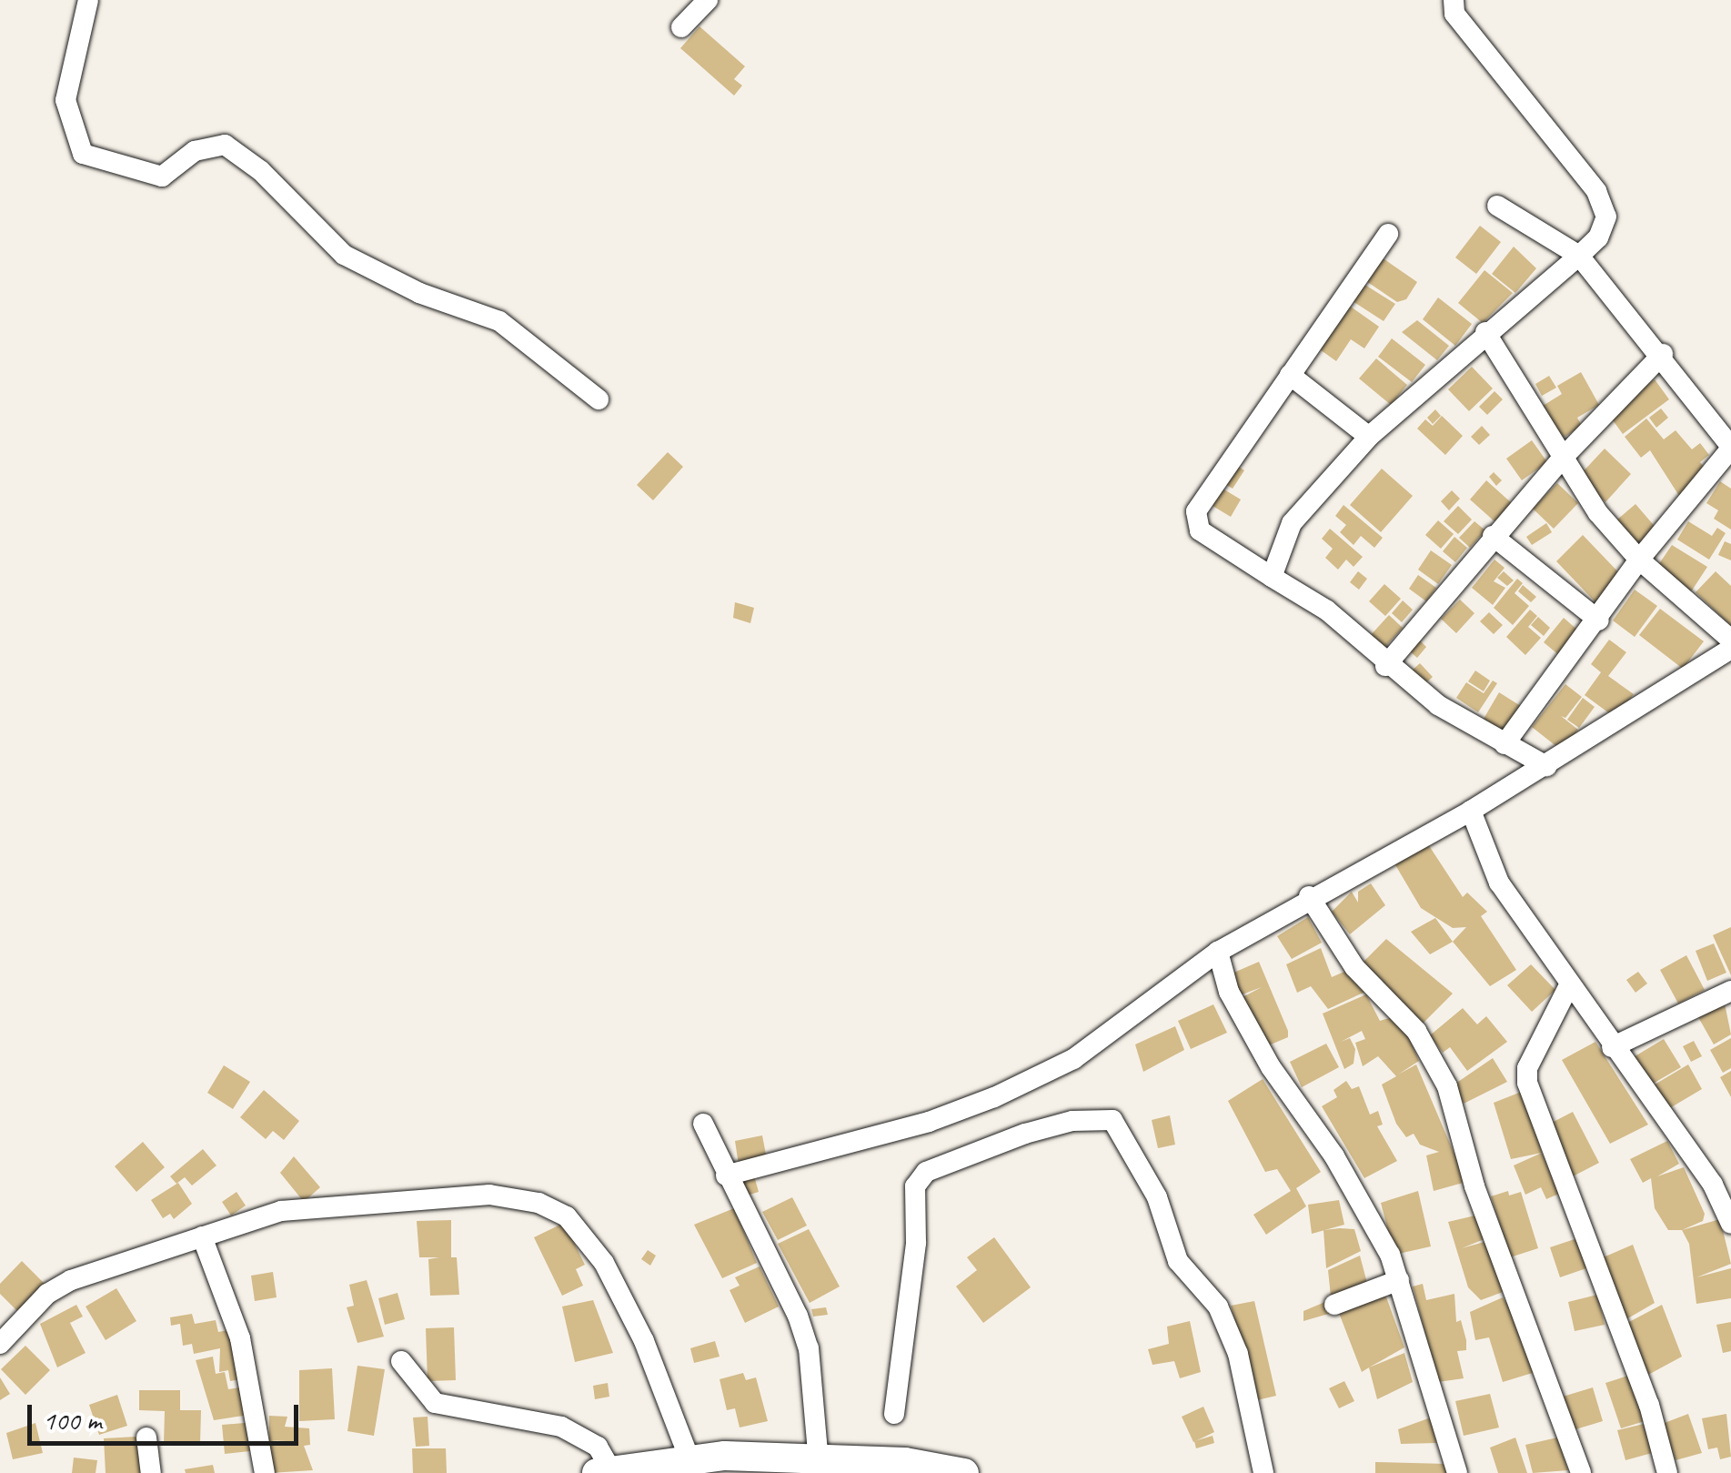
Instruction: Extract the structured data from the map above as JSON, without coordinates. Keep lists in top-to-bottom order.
{
  "scale_bar": "100 m"
}
